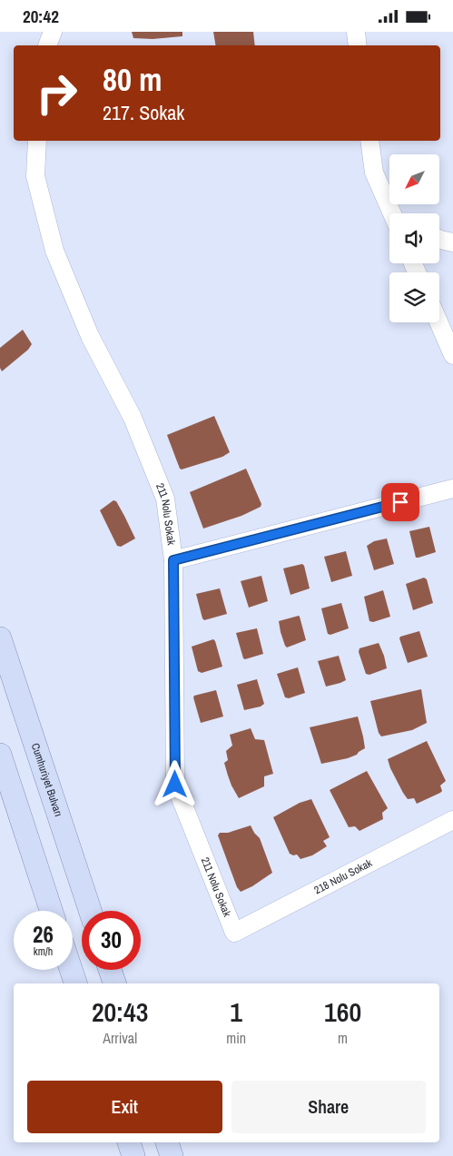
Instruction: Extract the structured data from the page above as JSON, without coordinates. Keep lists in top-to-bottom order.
{
  "streets": {
    "main road": ["Cumhuriyet Bulvarı"],
    "street": ["211 Nolu Sokak", "218 Nolu Sokak"]
  },
  "crossings": [
    ["211 Nolu Sokak", "218 Nolu Sokak"]
  ],
  "north": "bottom left",
  "page": {
    "status": "20:42",
    "turn": ["80 m", "217. Sokak"],
    "speed": "26 km/h",
    "limit": "30",
    "eta": [
      "20:43",
      "Arrival",
      "1",
      "min",
      "160",
      "m"
    ],
    "buttons": ["Exit", "Share"]
  }
}
